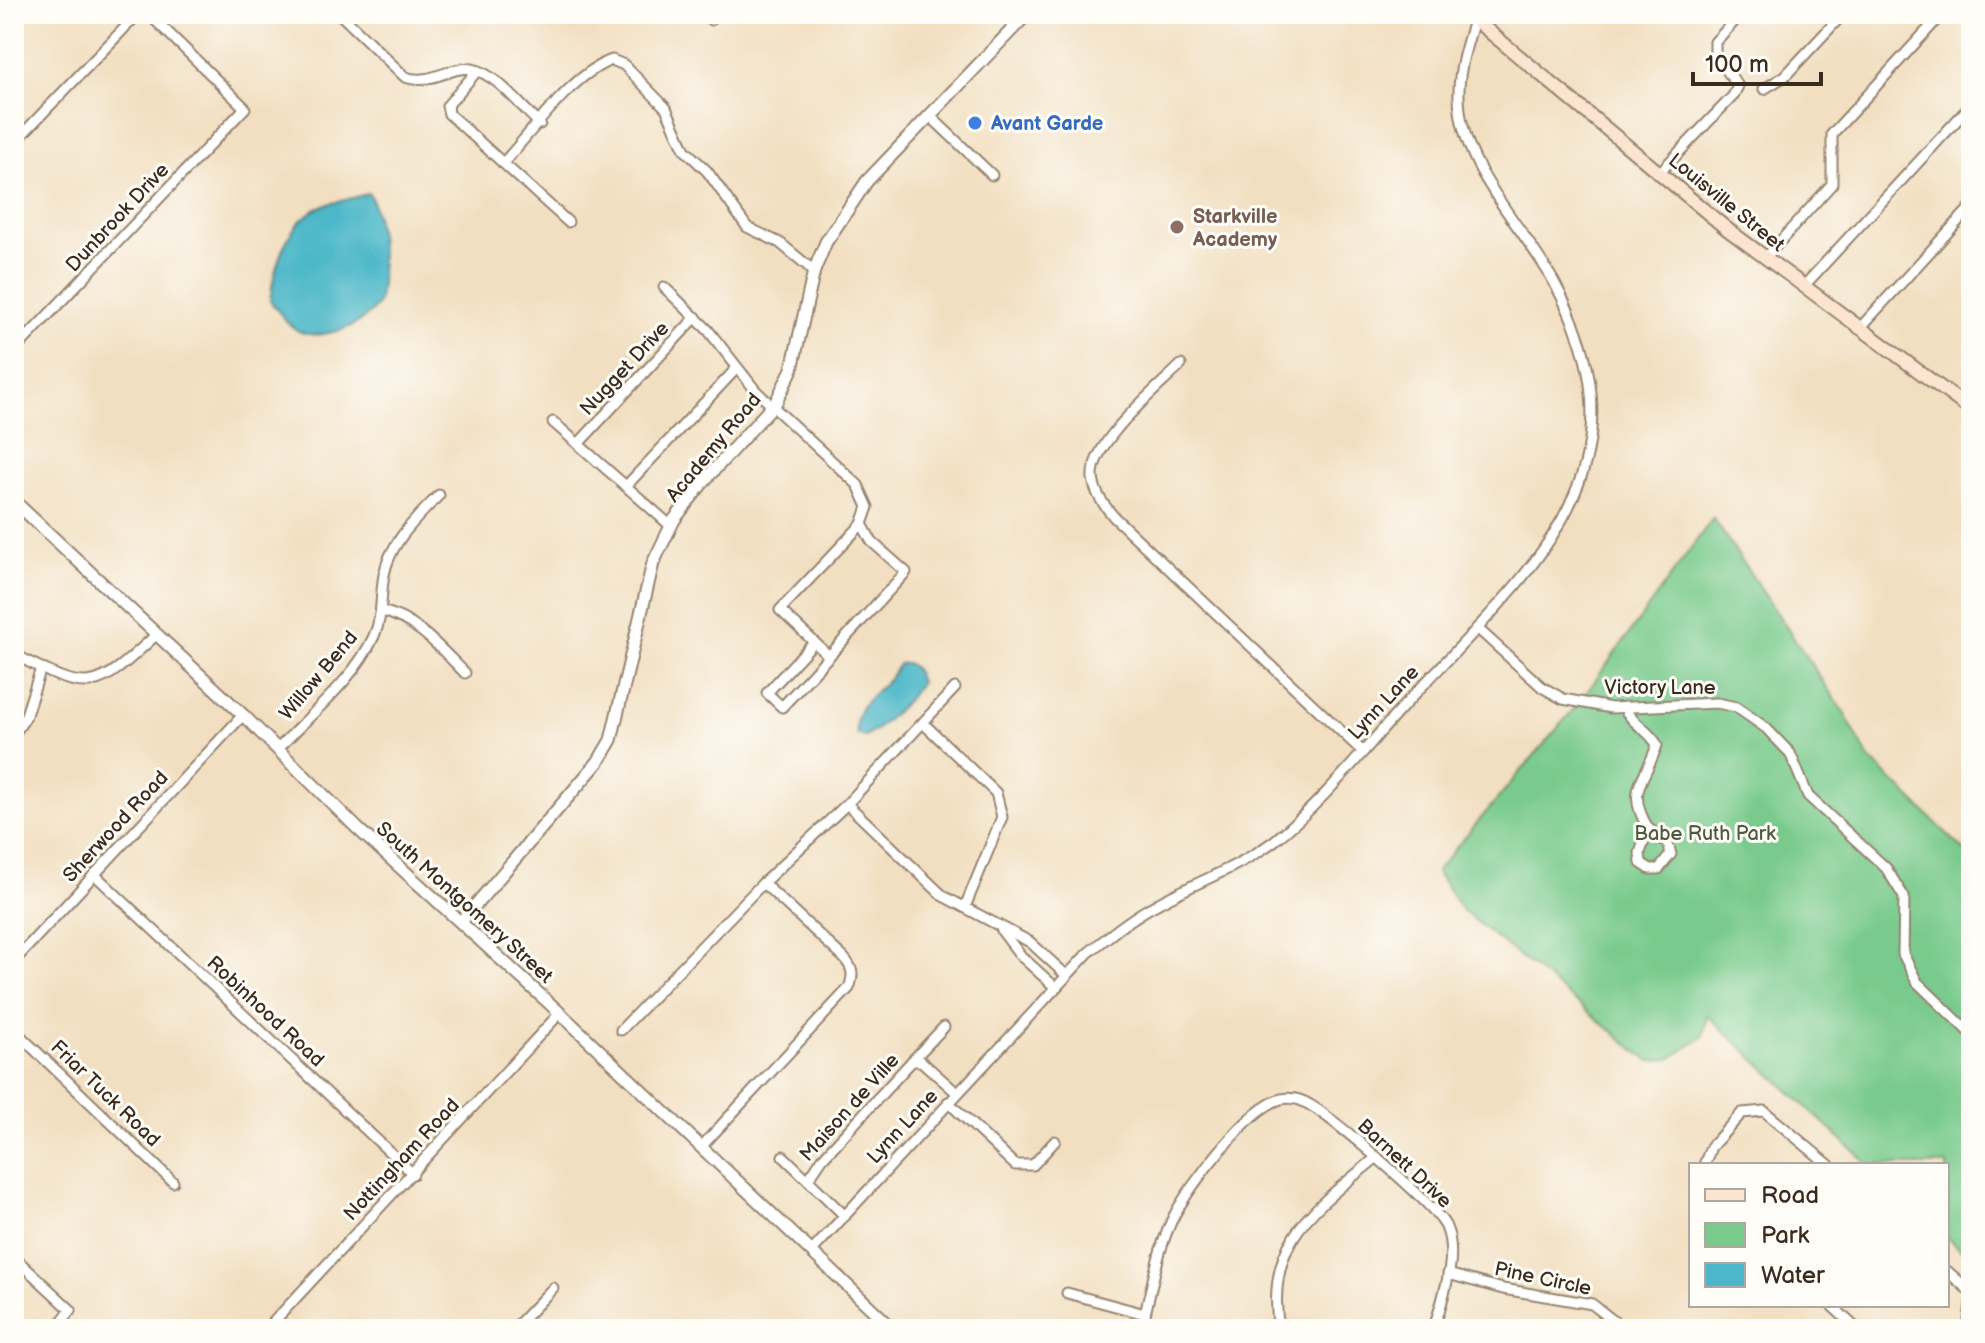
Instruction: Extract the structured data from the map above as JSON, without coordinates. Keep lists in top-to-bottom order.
{
  "streets": {
    "main road": ["Louisville Street"],
    "street": [
      "Dunbrook Drive",
      "Nugget Drive",
      "Academy Road",
      "Willow Bend",
      "Victory Lane",
      "Lynn Lane",
      "Sherwood Road",
      "South Montgomery Street",
      "Robinhood Road",
      "Friar Tuck Road",
      "Maison de Ville",
      "Nottingham Road",
      "Barnett Drive",
      "Pine Circle"
    ]
  },
  "crossings": [
    ["Louisville Street", "Lynn Lane"],
    ["Academy Road", "South Montgomery Street"],
    ["Willow Bend", "South Montgomery Street"],
    ["Victory Lane", "Lynn Lane"],
    ["Lynn Lane", "South Montgomery Street"],
    ["Lynn Lane", "Maison de Ville"],
    ["Sherwood Road", "South Montgomery Street"],
    ["Sherwood Road", "Robinhood Road"],
    ["South Montgomery Street", "Nottingham Road"],
    ["Robinhood Road", "Nottingham Road"],
    ["Barnett Drive", "Pine Circle"]
  ],
  "parks": ["Babe Ruth Park"],
  "places": ["Avant Garde", "Starkville Academy"],
  "legend": ["Road", "Park", "Water"],
  "scale_bar": "100 m"
}
